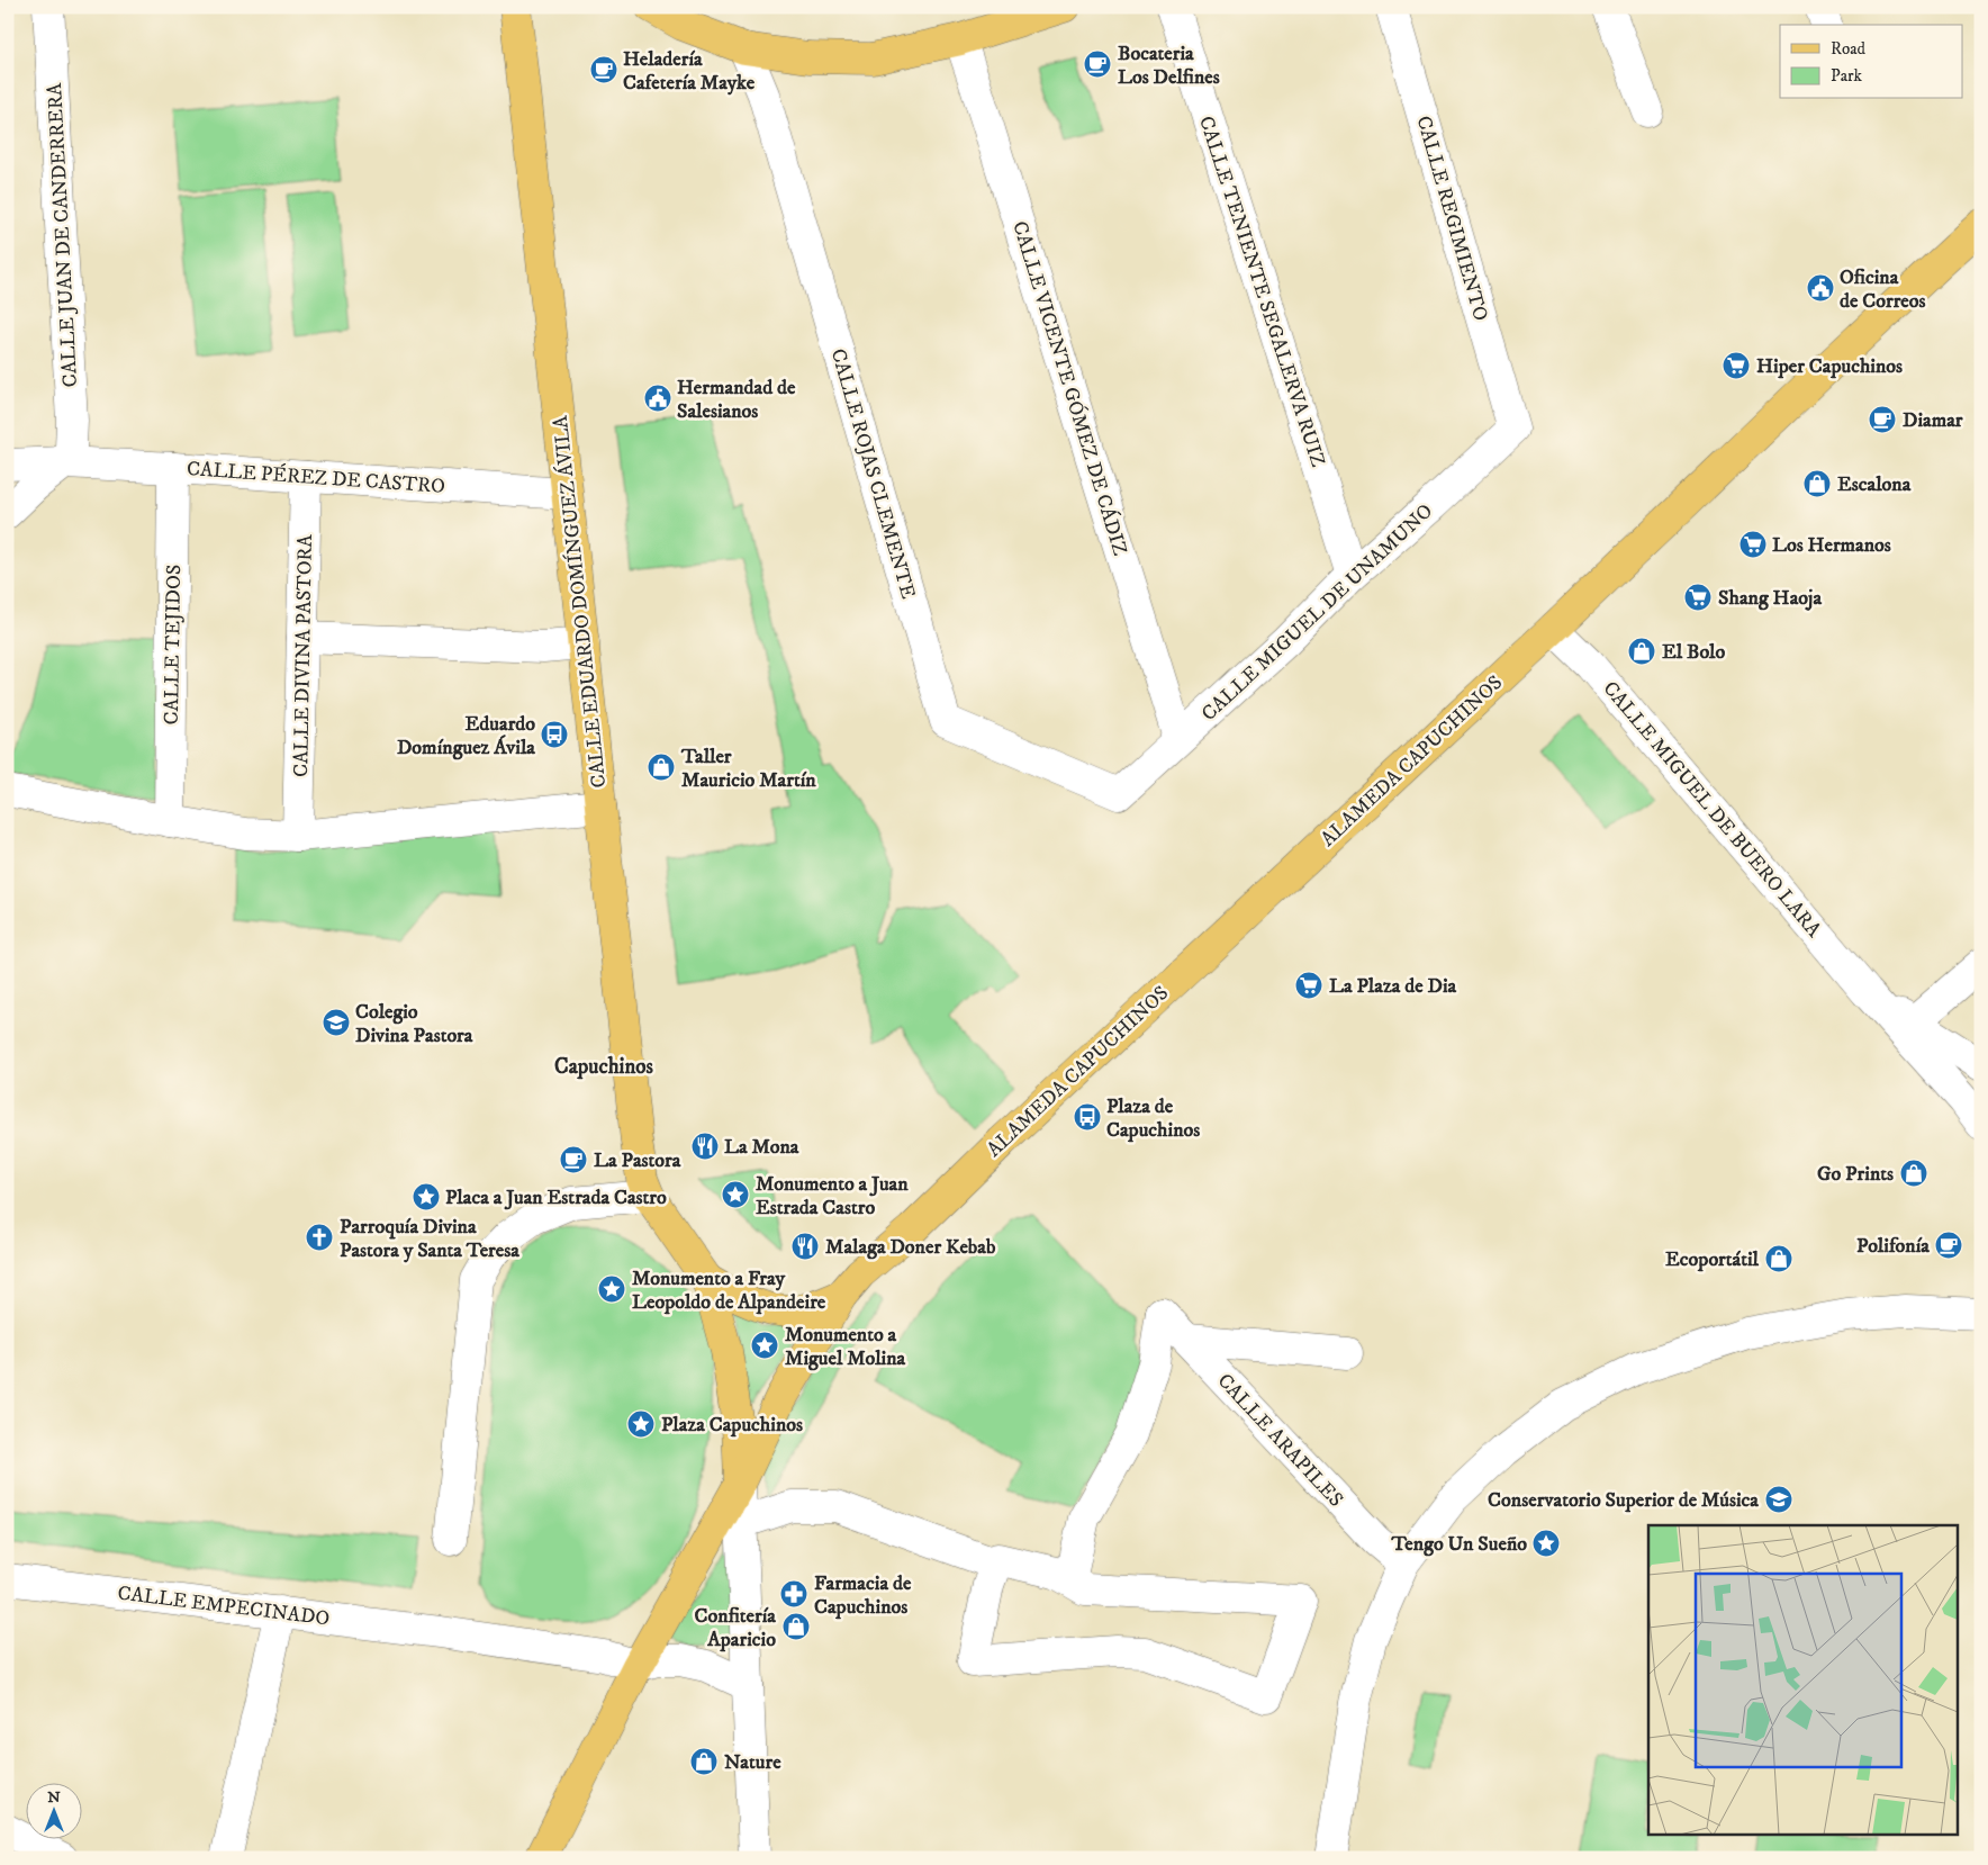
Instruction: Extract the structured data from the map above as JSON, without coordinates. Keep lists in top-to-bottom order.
{
  "streets": {
    "main road": ["CALLE EDUARDO DOMÍNGUEZ ÁVILA", "ALAMEDA CAPUCHINOS"],
    "street": [
      "CALLE REGIMIENTO",
      "CALLE JUAN DE CANDERRERA",
      "CALLE TENIENTE SEGALERVA RUIZ",
      "CALLE VICENTE GÓMEZ DE CÁDIZ",
      "CALLE ROJAS CLEMENTE",
      "CALLE PÉREZ DE CASTRO",
      "CALLE MIGUEL DE UNAMUNO",
      "CALLE TEJIDOS",
      "CALLE DIVINA PASTORA",
      "CALLE MIGUEL DE BUERO LARA",
      "CALLE ARAPILES",
      "CALLE EMPECINADO"
    ]
  },
  "crossings": [
    ["CALLE REGIMIENTO", "CALLE MIGUEL DE UNAMUNO"],
    ["CALLE JUAN DE CANDERRERA", "CALLE PÉREZ DE CASTRO"],
    ["CALLE TENIENTE SEGALERVA RUIZ", "CALLE MIGUEL DE UNAMUNO"],
    ["CALLE VICENTE GÓMEZ DE CÁDIZ", "CALLE MIGUEL DE UNAMUNO"],
    ["CALLE ROJAS CLEMENTE", "CALLE MIGUEL DE UNAMUNO"],
    ["CALLE PÉREZ DE CASTRO", "CALLE EDUARDO DOMÍNGUEZ ÁVILA"],
    ["CALLE PÉREZ DE CASTRO", "CALLE TEJIDOS"],
    ["CALLE PÉREZ DE CASTRO", "CALLE DIVINA PASTORA"],
    ["ALAMEDA CAPUCHINOS", "CALLE MIGUEL DE BUERO LARA"]
  ],
  "districts": ["Capuchinos"],
  "places": {
    "cafe": [
      "Bocateria Los Delfines",
      "Heladería Cafetería Mayke",
      "Diamar",
      "La Pastora",
      "Polifonía"
    ],
    "public building": ["Oficina de Correos", "Hermandad de Salesianos"],
    "supermarket": [
      "Hiper Capuchinos",
      "Los Hermanos",
      "Shang Haoja",
      "La Plaza de Dia"
    ],
    "shop": [
      "Escalona",
      "El Bolo",
      "Taller Mauricio Martín",
      "Go Prints",
      "Ecoportátil",
      "Confitería Aparicio",
      "Nature"
    ],
    "bus stop": ["Eduardo Domínguez Ávila", "Plaza de Capuchinos"],
    "school or university": ["Colegio Divina Pastora", "Conservatorio Superior de Música"],
    "restaurant": ["La Mona", "Malaga Doner Kebab"],
    "place": [
      "Monumento a Juan Estrada Castro",
      "Placa a Juan Estrada Castro",
      "Monumento a Fray Leopoldo de Alpandeire",
      "Monumento a Miguel Molina",
      "Plaza Capuchinos",
      "Tengo Un Sueño"
    ],
    "church": ["Parroquía Divina Pastora y Santa Teresa"],
    "pharmacy": ["Farmacia de Capuchinos"]
  },
  "legend": ["Road", "Park"],
  "north": "top"
}
